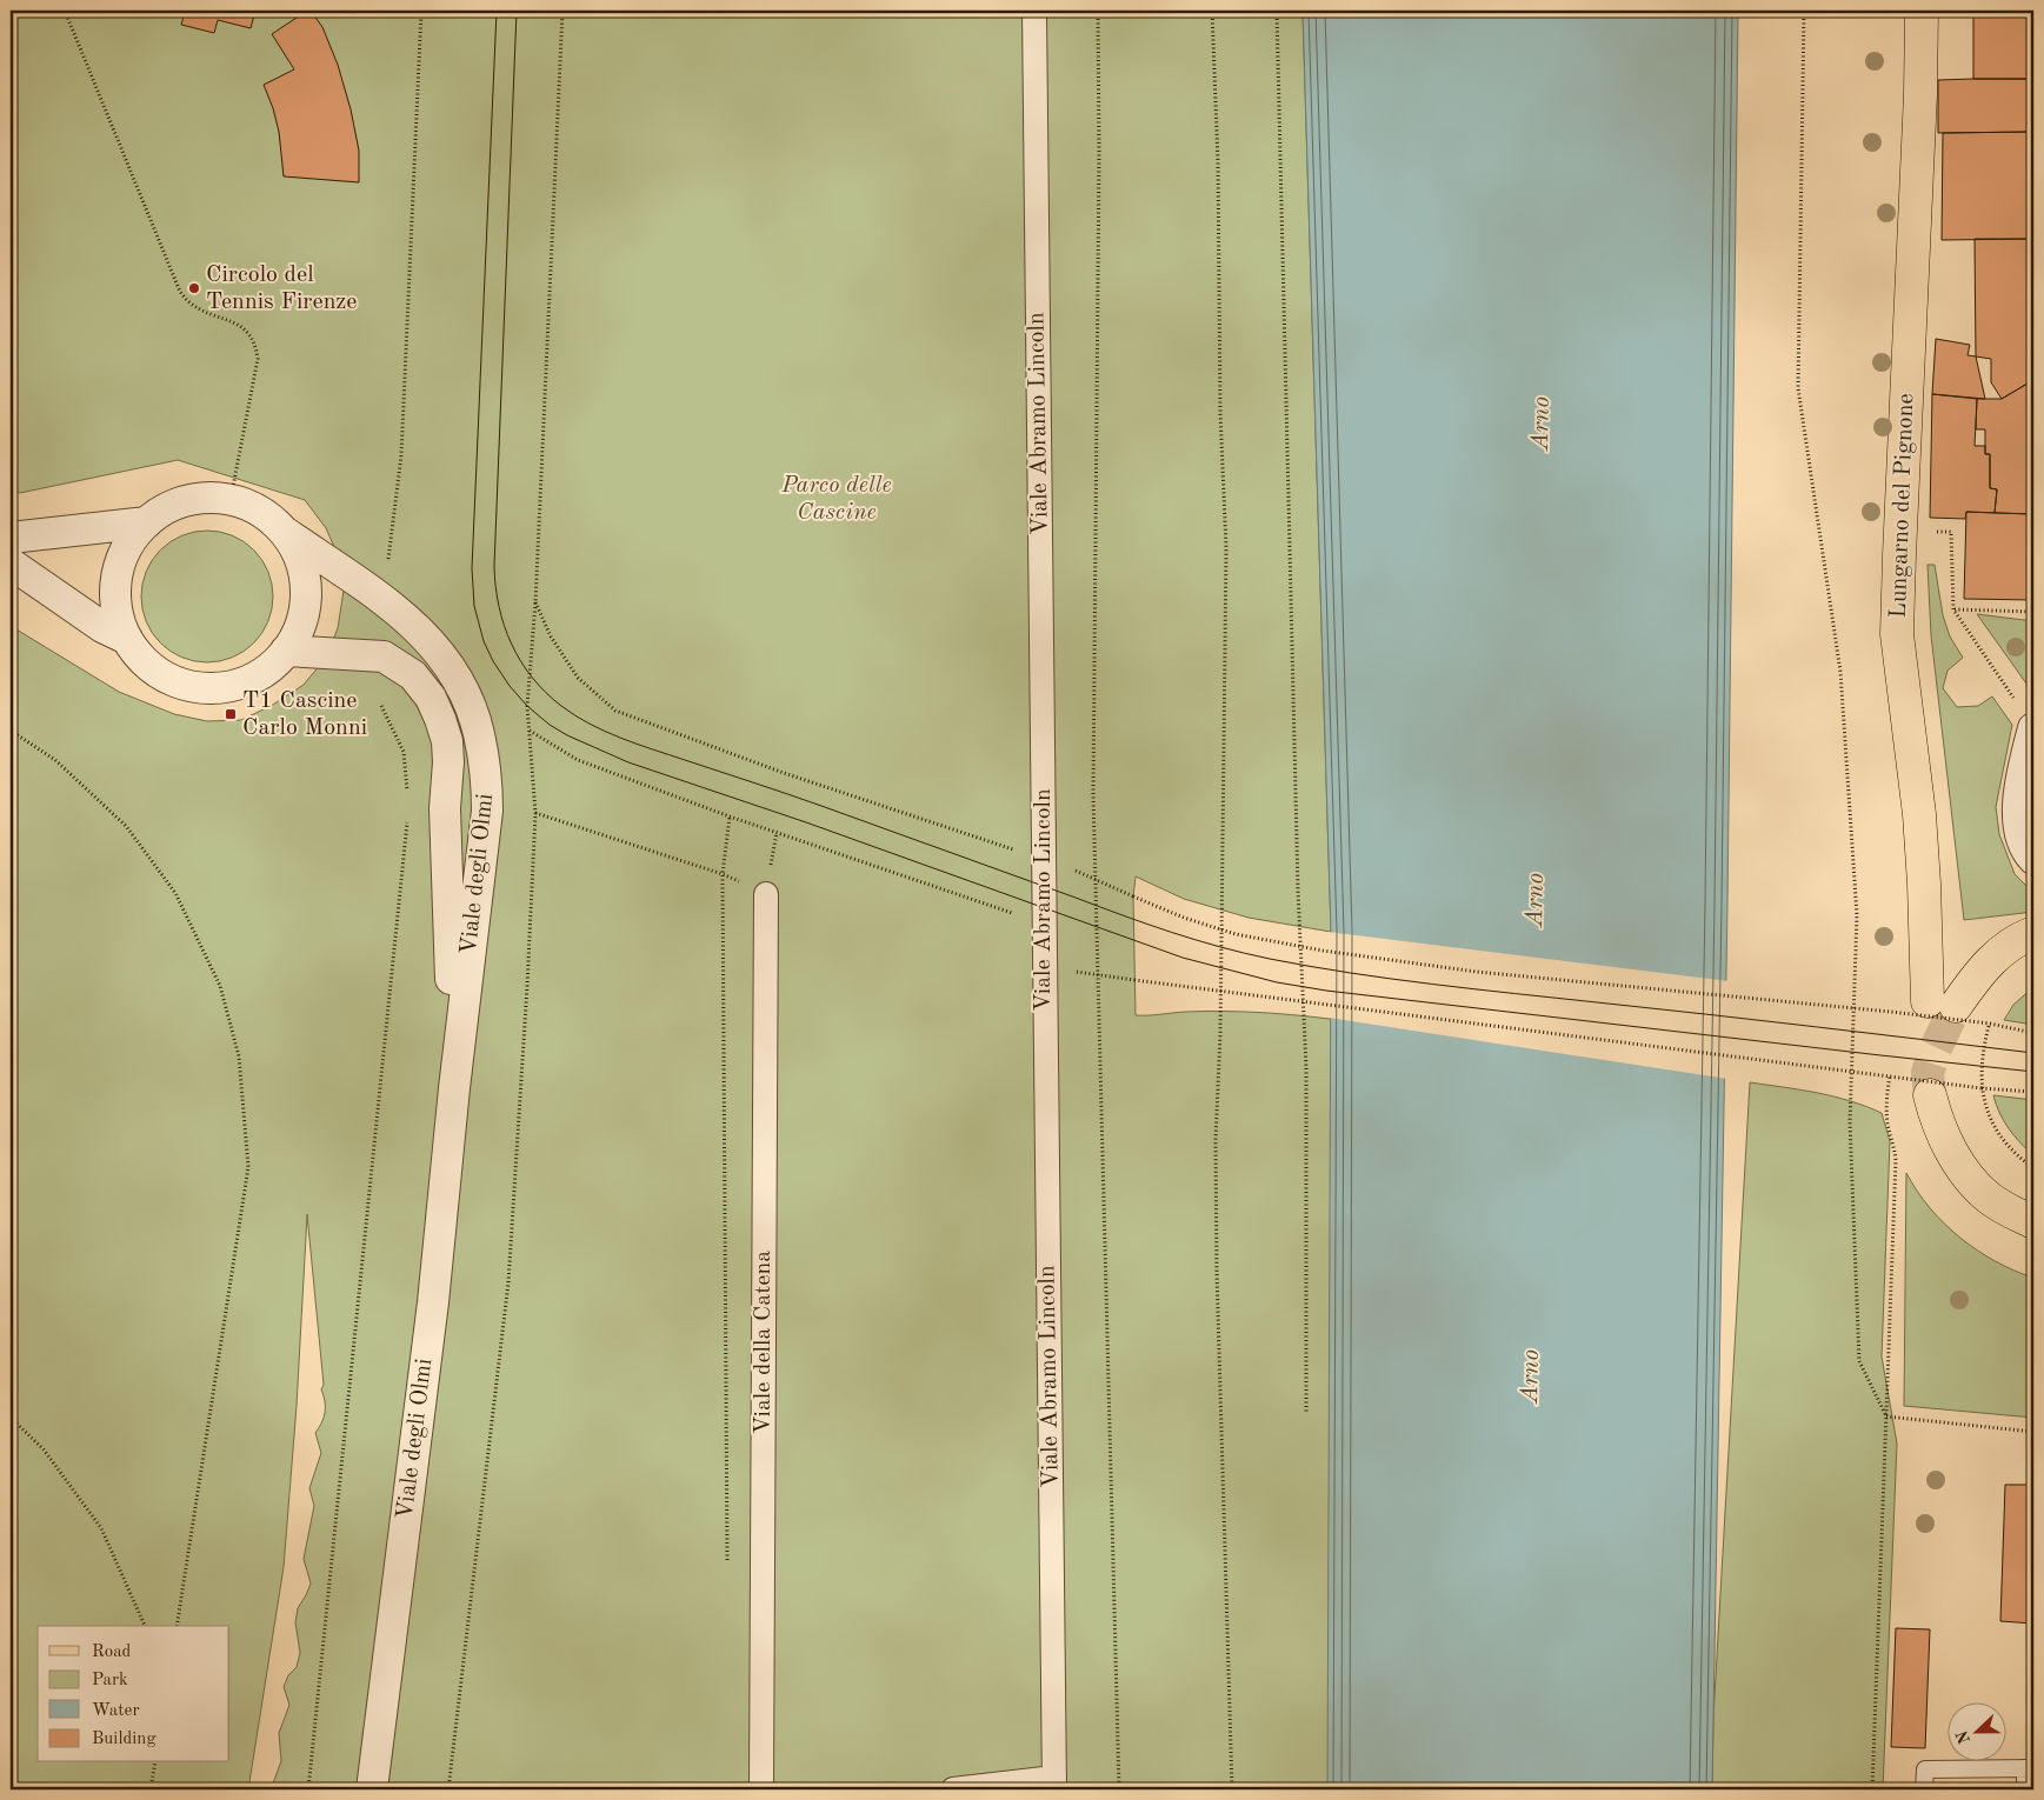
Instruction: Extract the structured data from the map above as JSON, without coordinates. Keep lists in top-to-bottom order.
{
  "streets": {
    "main road": ["Lungarno del Pignone"],
    "street": ["Viale Abramo Lincoln", "Viale degli Olmi", "Viale della Catena"]
  },
  "water": ["Arno"],
  "parks": ["Parco delle Cascine"],
  "places": {
    "other": ["Circolo del Tennis Firenze"],
    "transit": ["T1 Cascine Carlo Monni"]
  },
  "legend": [
    "Road",
    "Park",
    "Water",
    "Building"
  ],
  "north": "left"
}
